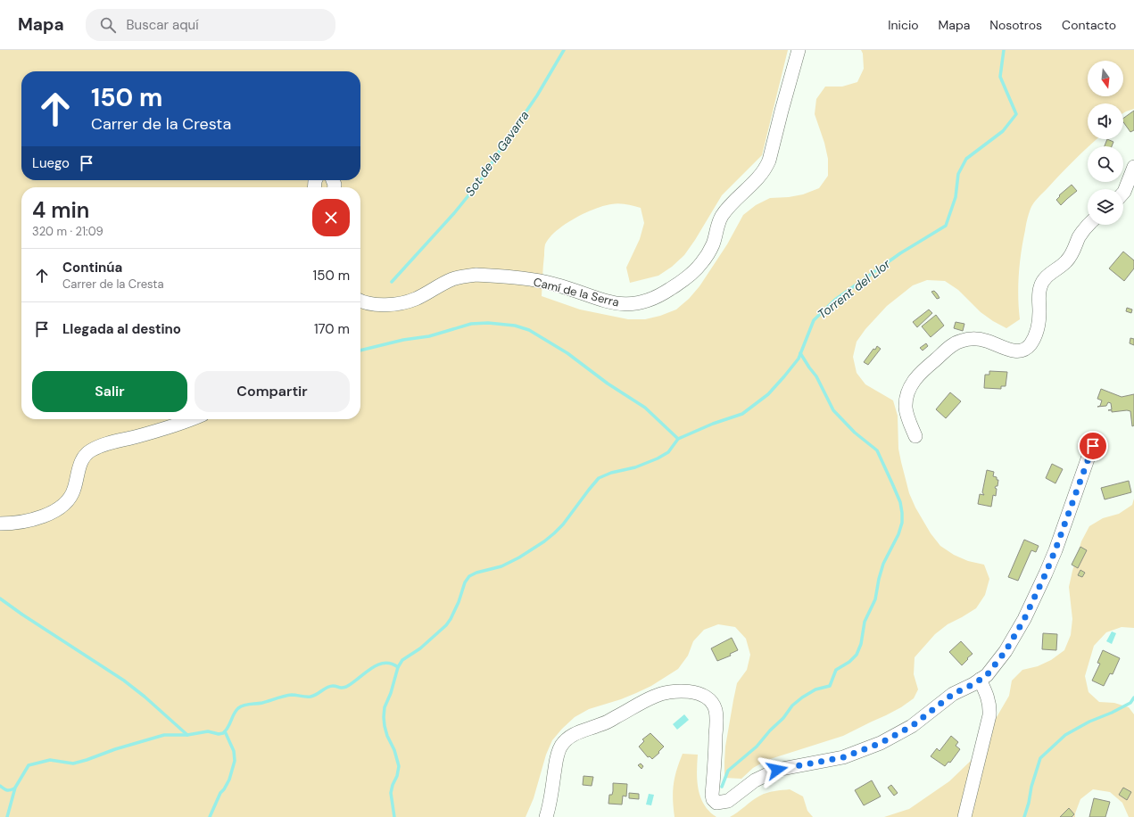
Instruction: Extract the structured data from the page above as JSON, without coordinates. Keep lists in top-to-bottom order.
{
  "streets": {
    "street": ["Camí de la Serra"]
  },
  "water": ["Sot de la Gavarra", "Torrent del Llor"],
  "north": "bottom",
  "page": {
    "header": "Mapa",
    "search": "Buscar aquí",
    "nav": [
      "Inicio",
      "Mapa",
      "Nosotros",
      "Contacto"
    ],
    "turn": ["150 m", "Carrer de la Cresta"],
    "then": "Luego",
    "heading": ["4 min", "320 m · 21:09"],
    "list": [
      {
        "name": "Continúa",
        "note": "Carrer de la Cresta",
        "value": "150 m"
      },
      {
        "name": "Llegada al destino",
        "value": "170 m"
      }
    ],
    "buttons": ["Salir", "Compartir"]
  }
}
